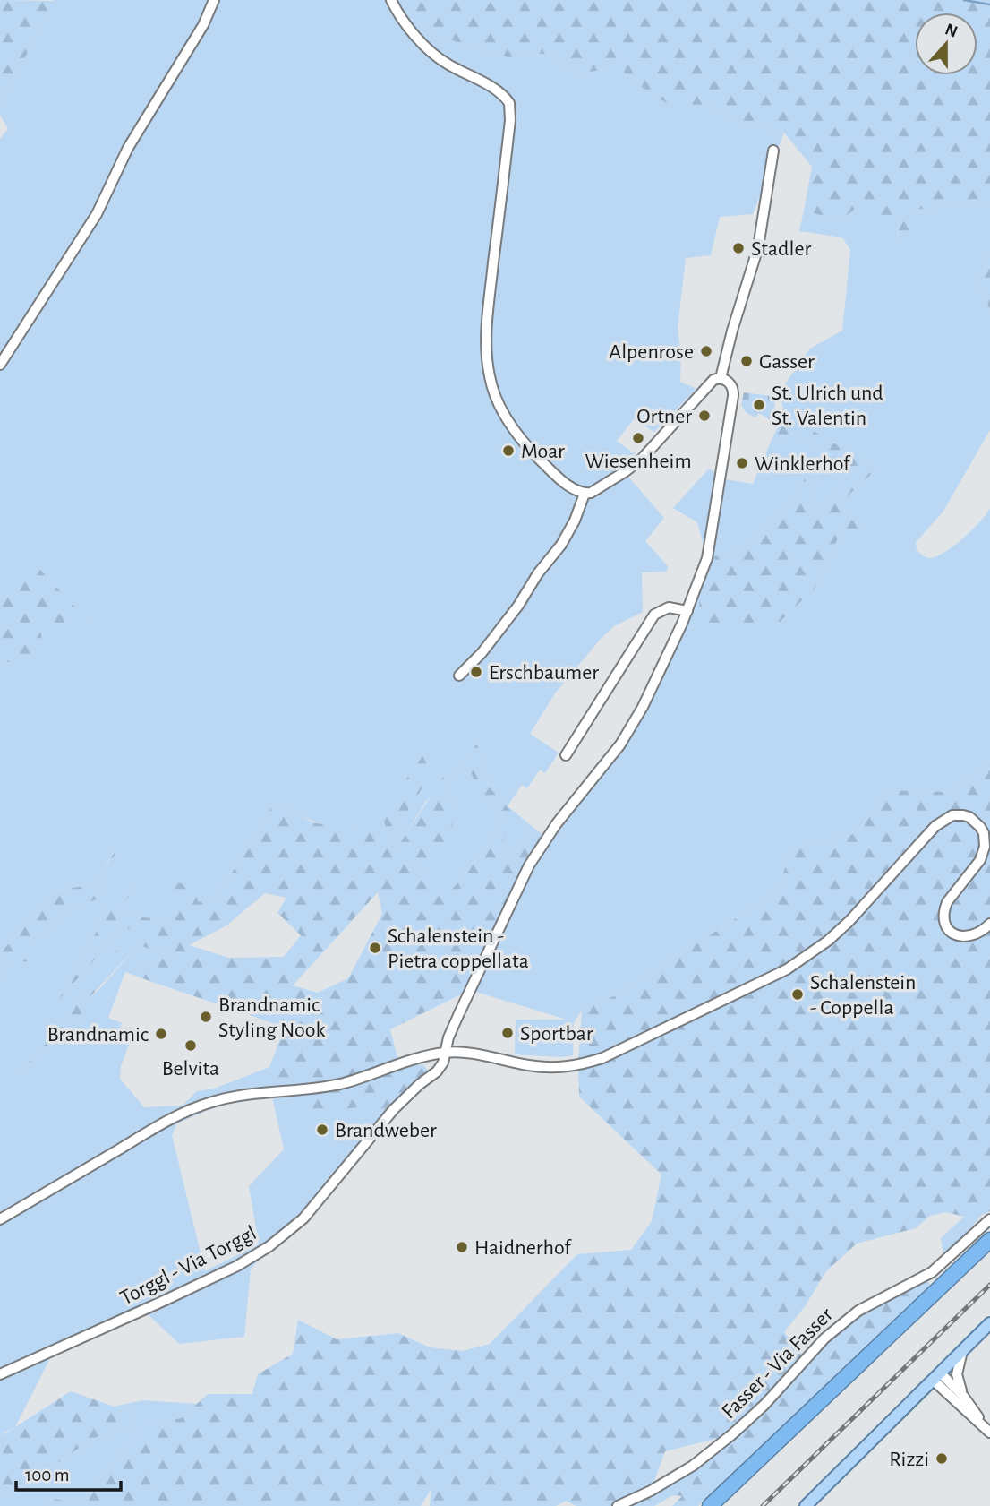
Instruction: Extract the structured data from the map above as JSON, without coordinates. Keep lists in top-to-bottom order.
{
  "streets": {
    "street": ["Torggl - Via Torggl", "Fasser - Via Fasser"]
  },
  "places": [
    "Stadler",
    "Alpenrose",
    "Gasser",
    "St. Ulrich und St. Valentin",
    "Ortner",
    "Wiesenheim",
    "Moar",
    "Winklerhof",
    "Erschbaumer",
    "Schalenstein - Pietra coppellata",
    "Schalenstein - Coppella",
    "Brandnamic Styling Nook",
    "Sportbar",
    "Brandnamic",
    "Belvita",
    "Brandweber",
    "Haidnerhof",
    "Rizzi"
  ],
  "scale_bar": "100 m",
  "north": "top"
}
